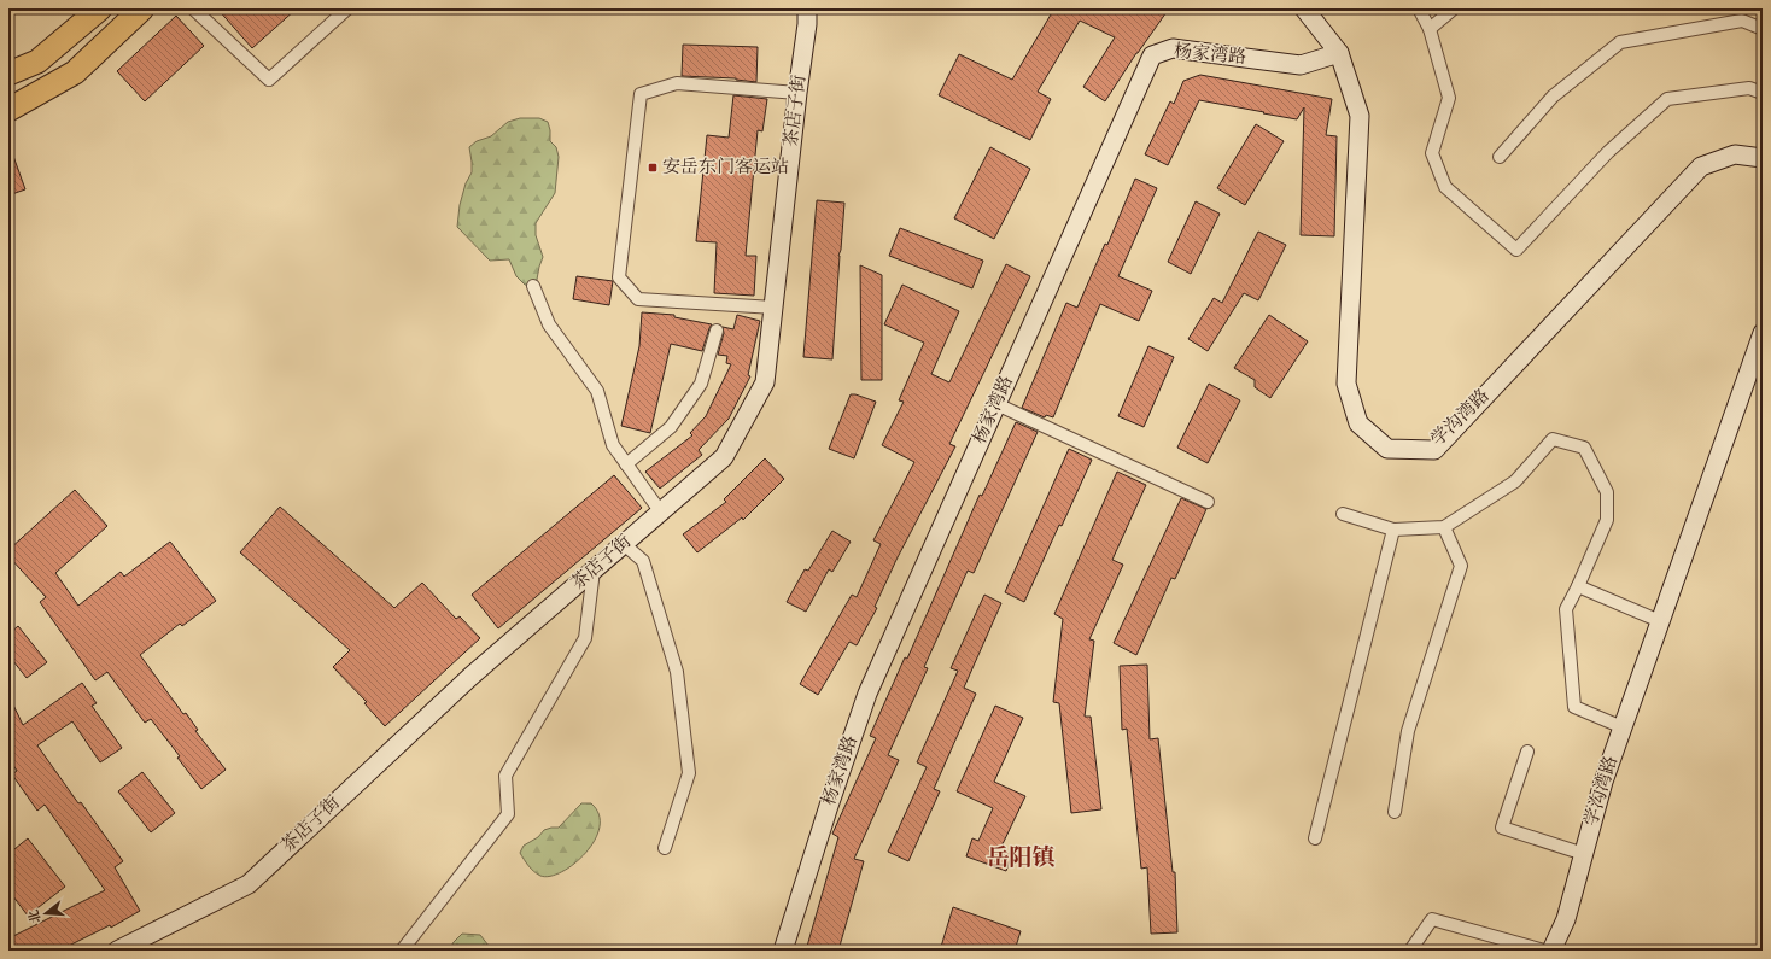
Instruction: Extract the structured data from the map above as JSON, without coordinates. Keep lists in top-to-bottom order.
{
  "streets": {
    "street": ["杨家湾路", "茶店子街", "学沟湾路"]
  },
  "crossings": [
    ["杨家湾路", "学沟湾路"]
  ],
  "districts": ["岳阳镇"],
  "places": {
    "transit": ["安岳东门客运站"]
  },
  "north": "left"
}
